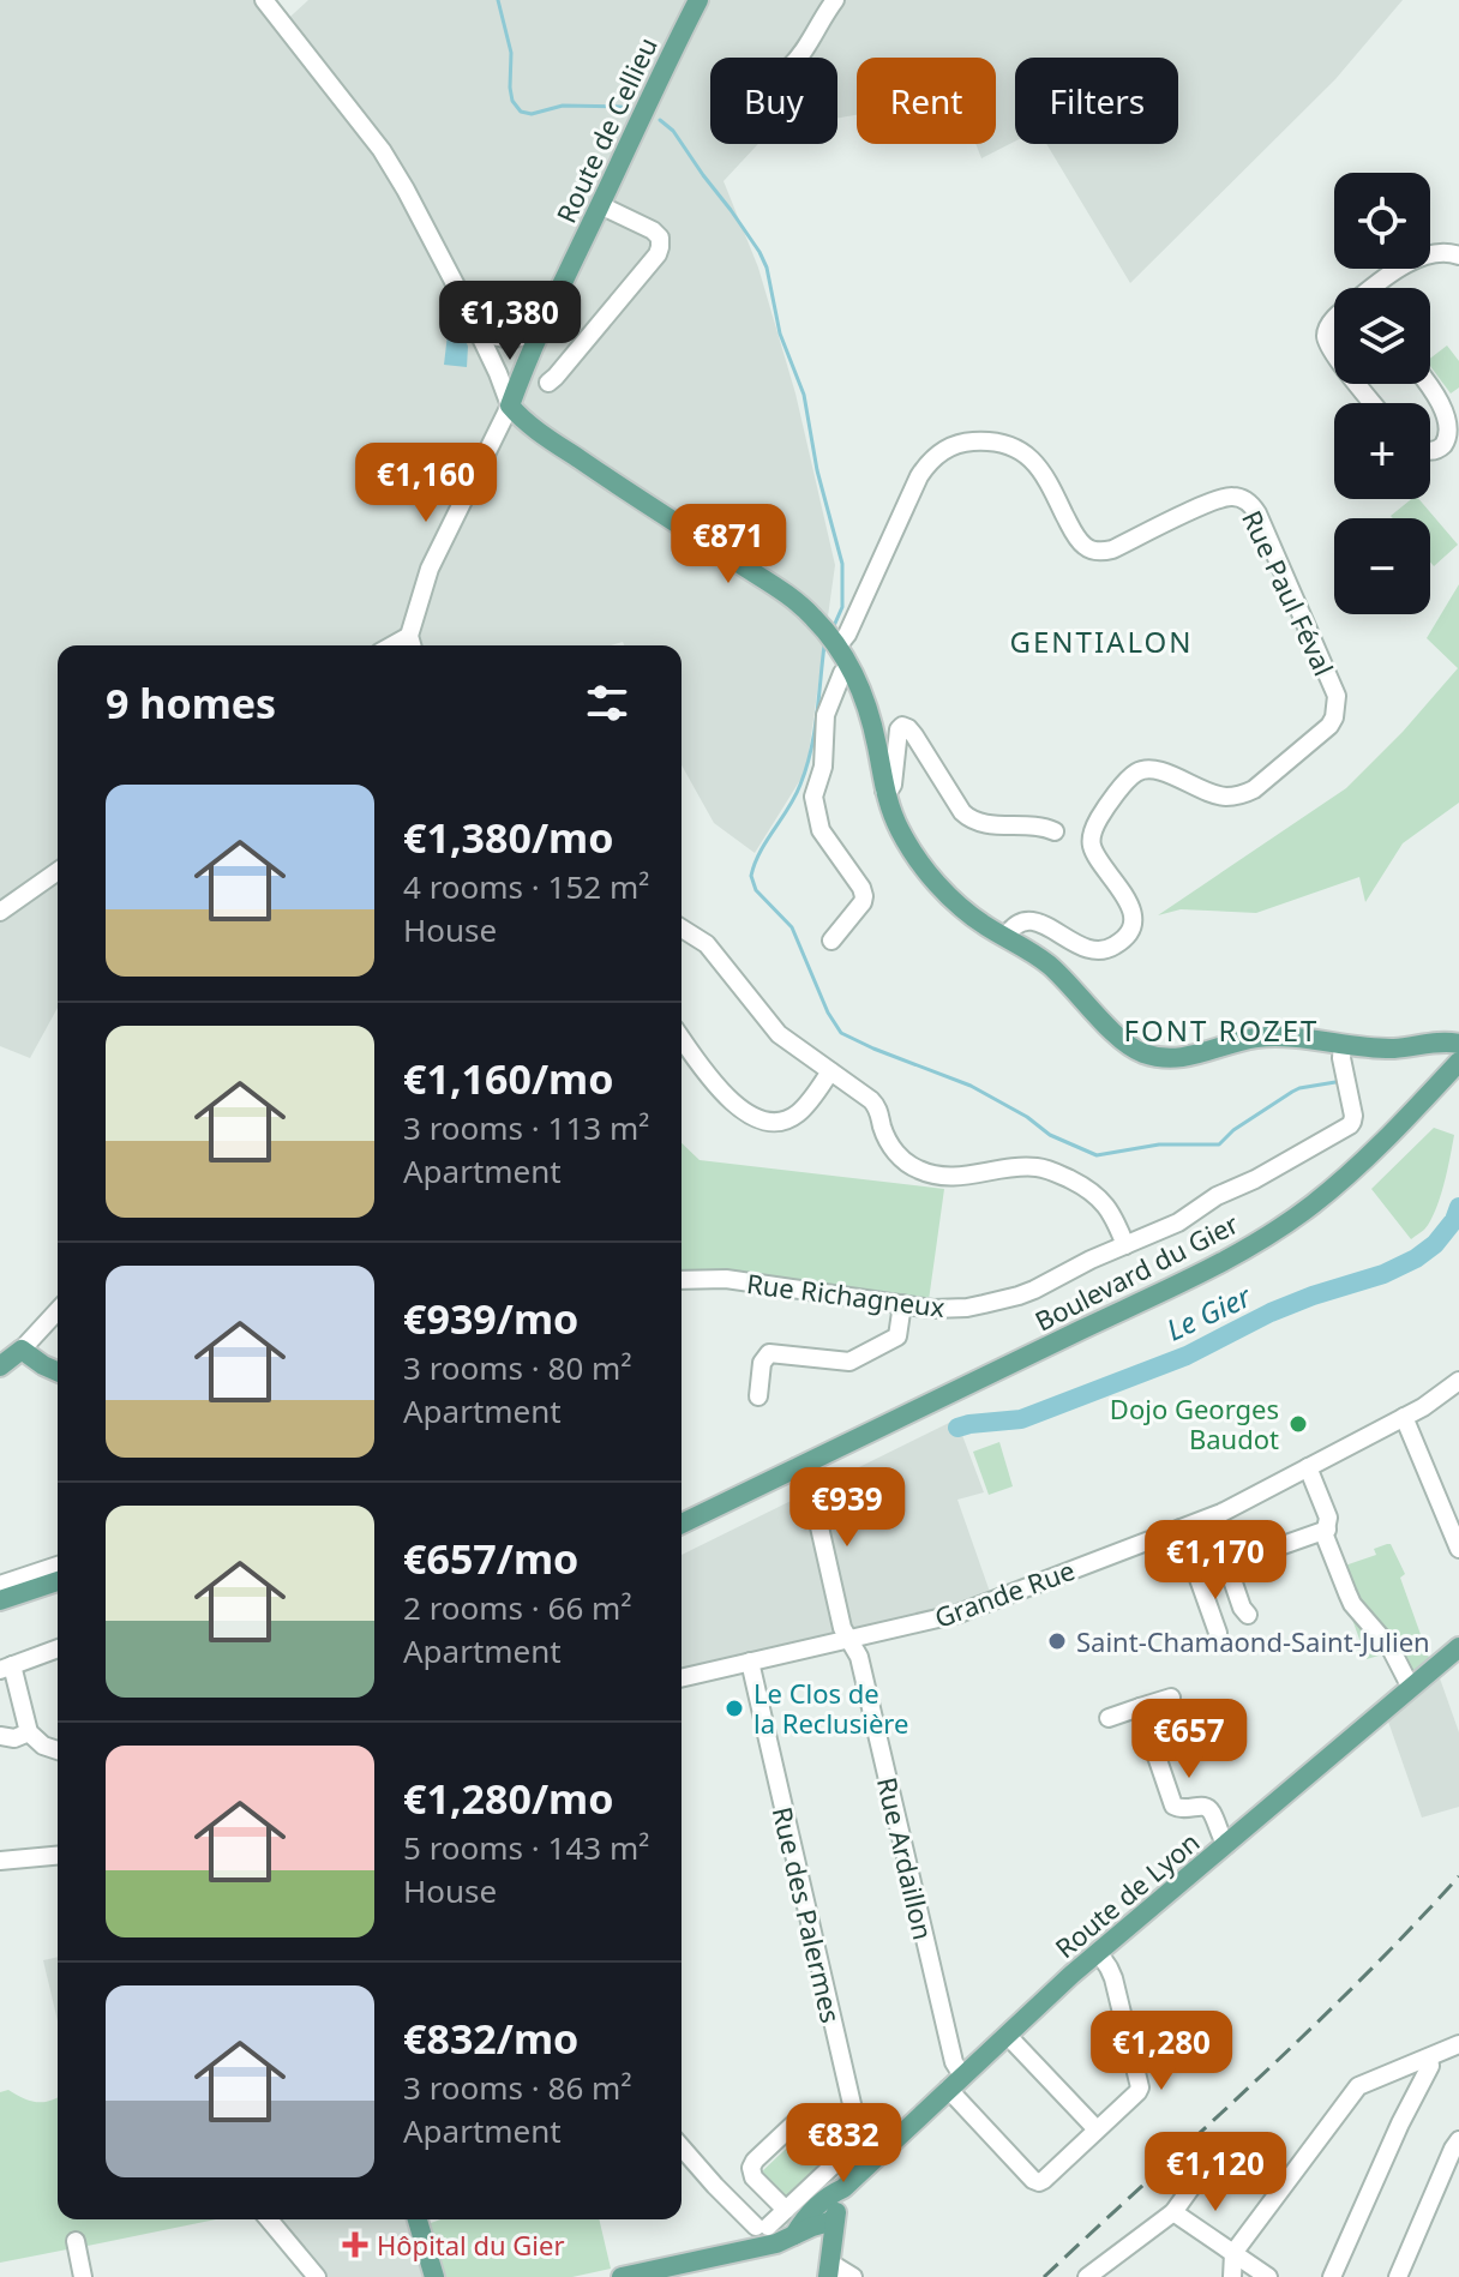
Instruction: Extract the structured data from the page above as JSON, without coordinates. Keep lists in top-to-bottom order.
{
  "streets": {
    "main road": ["Route de Cellieu", "Boulevard du Gier", "Route de Lyon"],
    "street": [
      "Rue Paul Féval",
      "Rue Richagneux",
      "Grande Rue",
      "Rue Ardaillon",
      "Rue des Palermes"
    ]
  },
  "crossings": [
    ["Boulevard du Gier", "Rue Ardaillon"],
    ["Grande Rue", "Rue Ardaillon"],
    ["Grande Rue", "Rue des Palermes"],
    ["Rue Ardaillon", "Route de Lyon"],
    ["Route de Lyon", "Rue des Palermes"]
  ],
  "districts": ["GENTIALON", "FONT ROZET"],
  "water": ["Le Gier"],
  "places": {
    "other": ["Dojo Georges Baudot", "Saint-Chamaond-Saint-Julien", "Le Clos de la Reclusière"],
    "health": ["Hôpital du Gier"]
  },
  "page": {
    "chip": ["Buy", "Rent", "Filters"],
    "map_buttons": ["+", "−"],
    "price": [
      "€1,380",
      "€1,160",
      "€871",
      "€939",
      "€1,170",
      "€657",
      "€1,280",
      "€832",
      "€1,120"
    ],
    "heading": "9 homes",
    "list": [
      {
        "name": "€1,380/mo",
        "note": "4 rooms · 152 m² · House"
      },
      {
        "name": "€1,160/mo",
        "note": "3 rooms · 113 m² · Apartment"
      },
      {
        "name": "€939/mo",
        "note": "3 rooms · 80 m² · Apartment"
      },
      {
        "name": "€657/mo",
        "note": "2 rooms · 66 m² · Apartment"
      },
      {
        "name": "€1,280/mo",
        "note": "5 rooms · 143 m² · House"
      },
      {
        "name": "€832/mo",
        "note": "3 rooms · 86 m² · Apartment"
      }
    ]
  }
}
